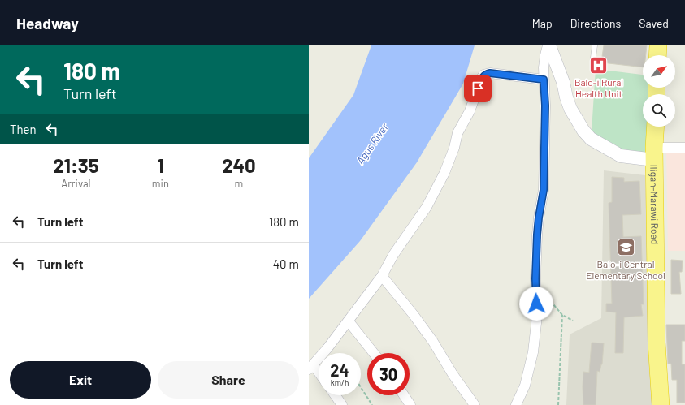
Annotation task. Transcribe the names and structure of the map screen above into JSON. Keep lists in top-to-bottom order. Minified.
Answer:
{"streets":{"highway":["Iligan-Marawi Road"]},"water":["Agus River"],"places":{"hospital":["Balo-i Rural Health Unit"],"school or university":["Balo-i Central Elementary School"]},"north":"top right","page":{"header":"Headway","nav":["Map","Directions","Saved"],"turn":["180 m","Turn left"],"then":"Then","eta":["21:35","Arrival","1","min","240","m"],"list":[{"name":"Turn left","value":"180 m"},{"name":"Turn left","value":"40 m"}],"speed":"24 km/h","limit":"30","buttons":["Exit","Share"]}}
